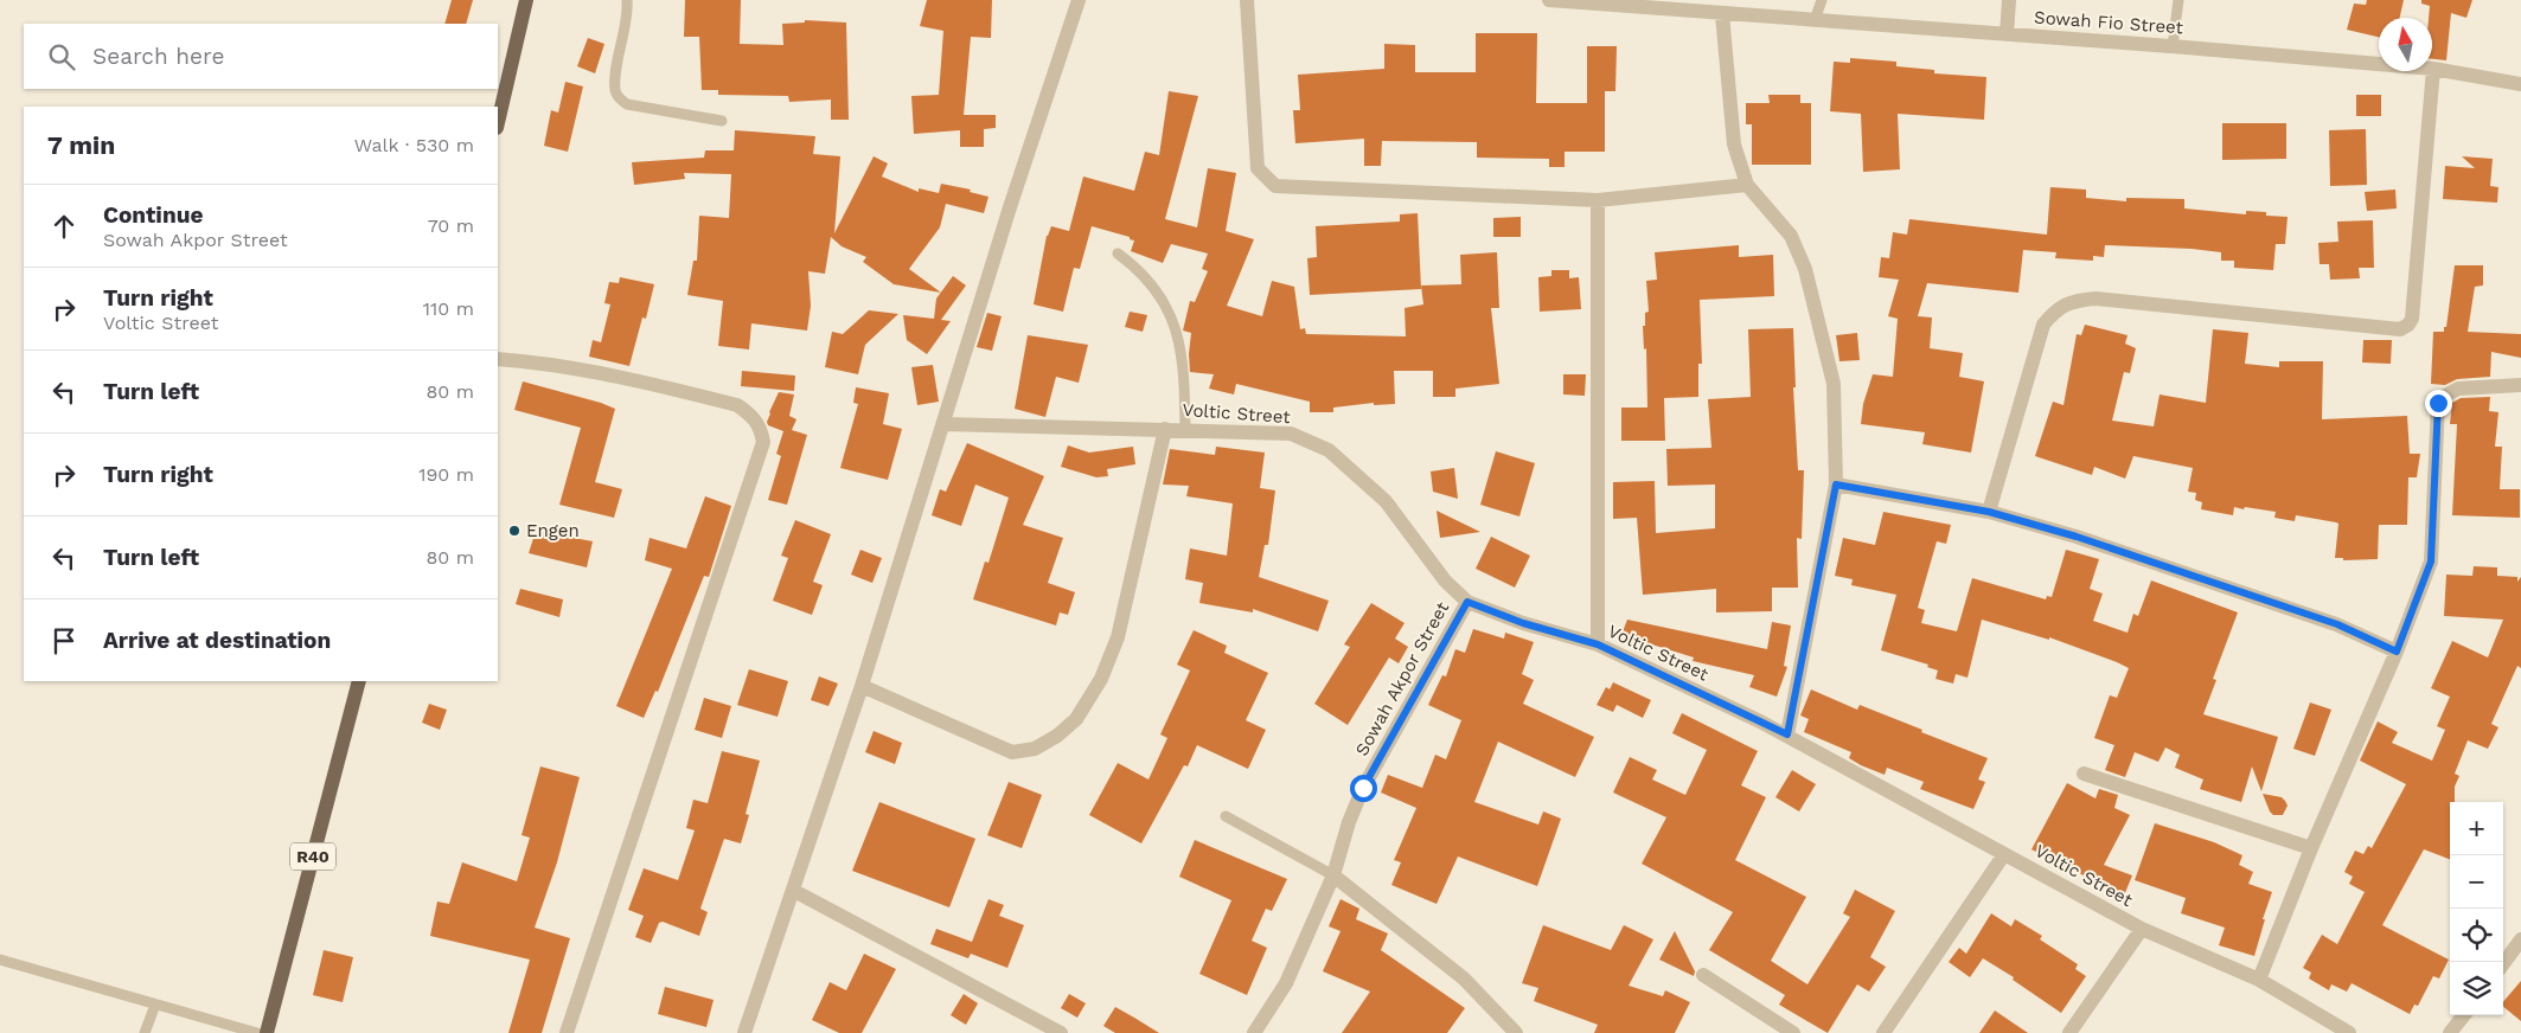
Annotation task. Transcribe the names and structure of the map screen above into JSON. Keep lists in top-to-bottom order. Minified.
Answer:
{"streets":{"main road":["R40"],"street":["Sowah Fio Street","Voltic Street","Sowah Akpor Street"]},"crossings":[["Voltic Street","Sowah Akpor Street"]],"places":["Engen"],"north":"top","page":{"search":"Search here","heading":["7 min","Walk · 530 m"],"list":[["Continue","Sowah Akpor Street","70 m"],["Turn right","Voltic Street","110 m"],["Turn left","80 m"],["Turn right","190 m"],["Turn left","80 m"],"Arrive at destination"],"map_buttons":["+","−"]}}
